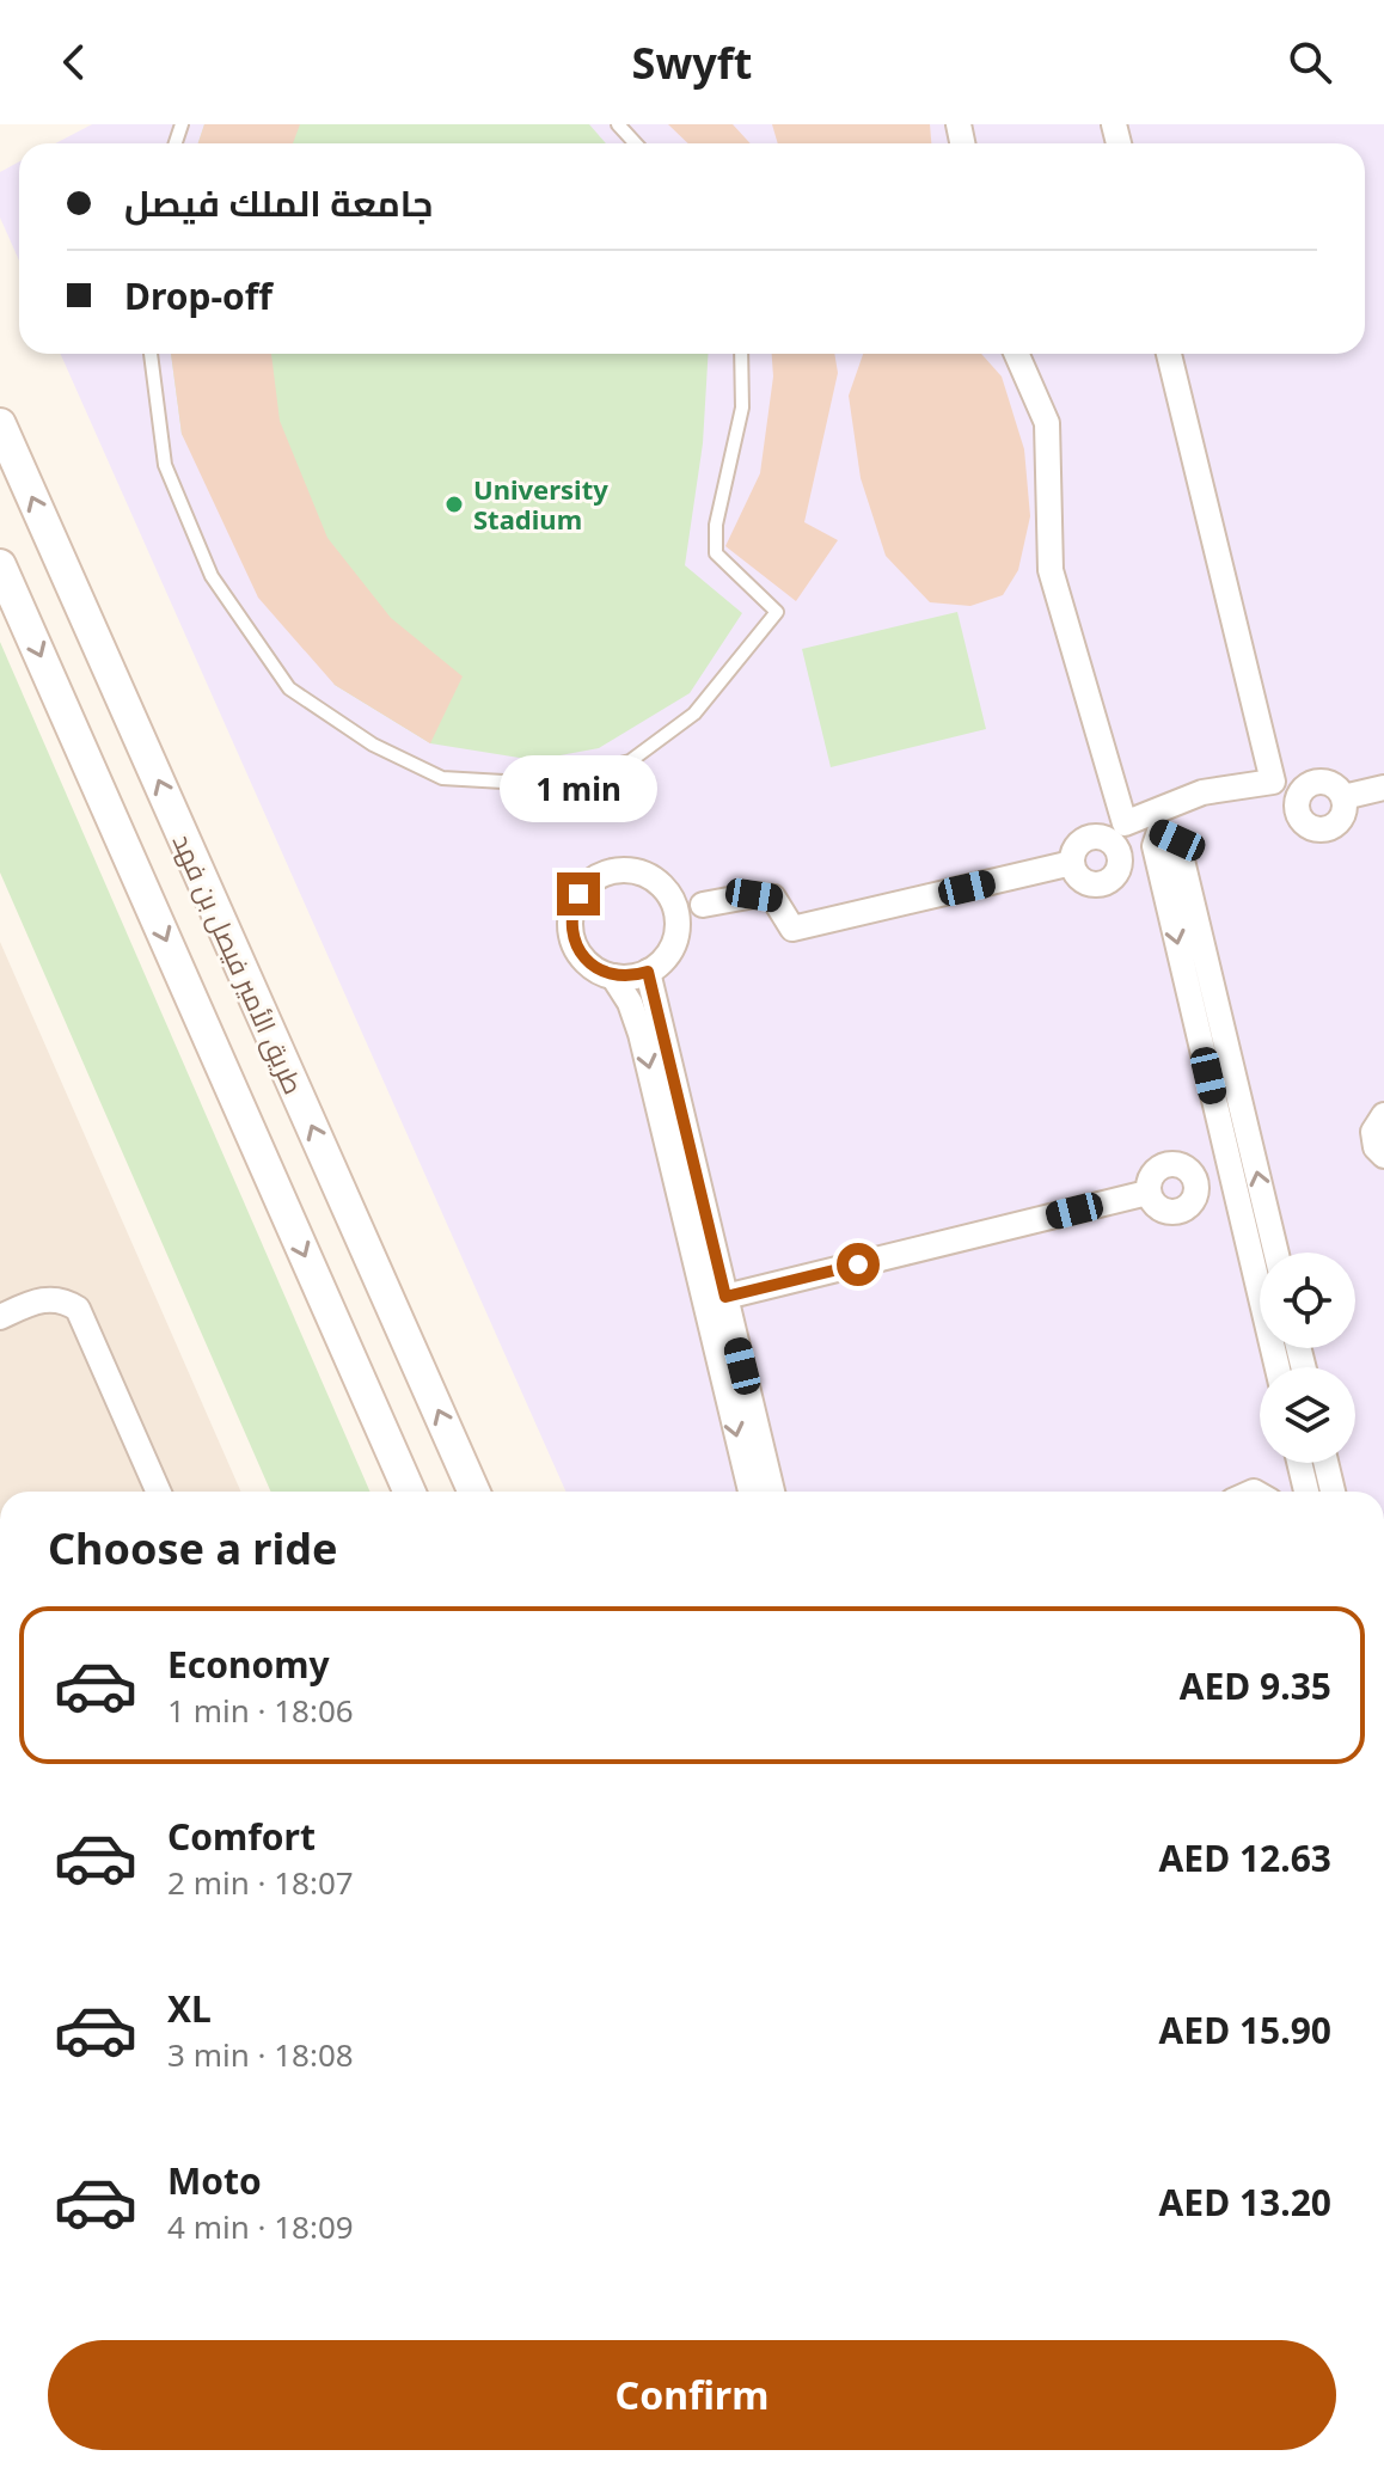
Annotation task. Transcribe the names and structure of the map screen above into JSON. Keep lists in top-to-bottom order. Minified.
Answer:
{"streets":{"main road":["طريق الأمير فيصل بن فهد"]},"places":["University Stadium"],"page":{"header":"Swyft","banner":["جامعة الملك فيصل","Drop-off"],"bubble":"1 min","heading":"Choose a ride","list":[{"name":"Economy","note":"1 min · 18:06","value":"AED 9.35"},{"name":"Comfort","note":"2 min · 18:07","value":"AED 12.63"},{"name":"XL","note":"3 min · 18:08","value":"AED 15.90"},{"name":"Moto","note":"4 min · 18:09","value":"AED 13.20"}],"buttons":"Confirm"}}
